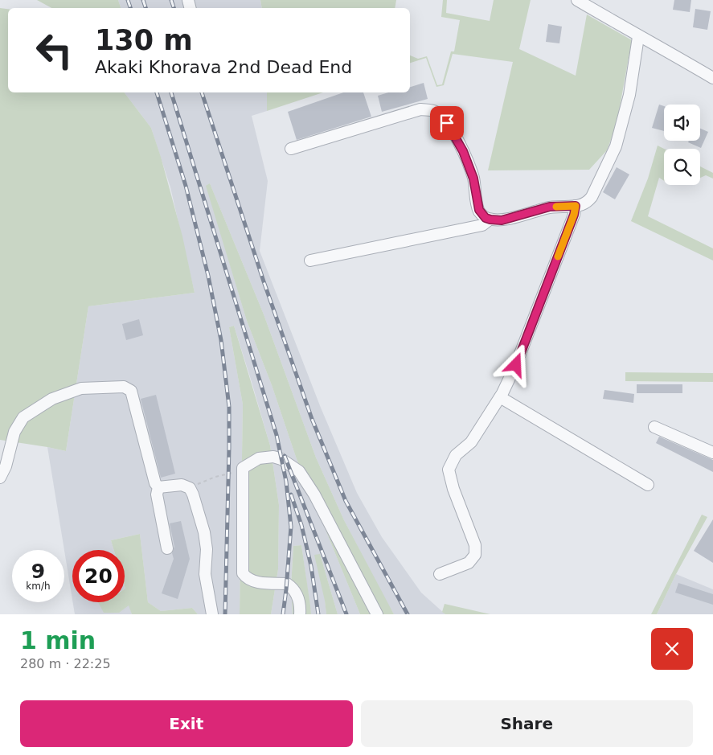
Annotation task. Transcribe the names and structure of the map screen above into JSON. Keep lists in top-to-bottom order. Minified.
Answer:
{"page":{"turn":["130 m","Akaki Khorava 2nd Dead End"],"speed":"9 km/h","limit":"20","heading":["1 min","280 m · 22:25"],"buttons":["Exit","Share"]}}
